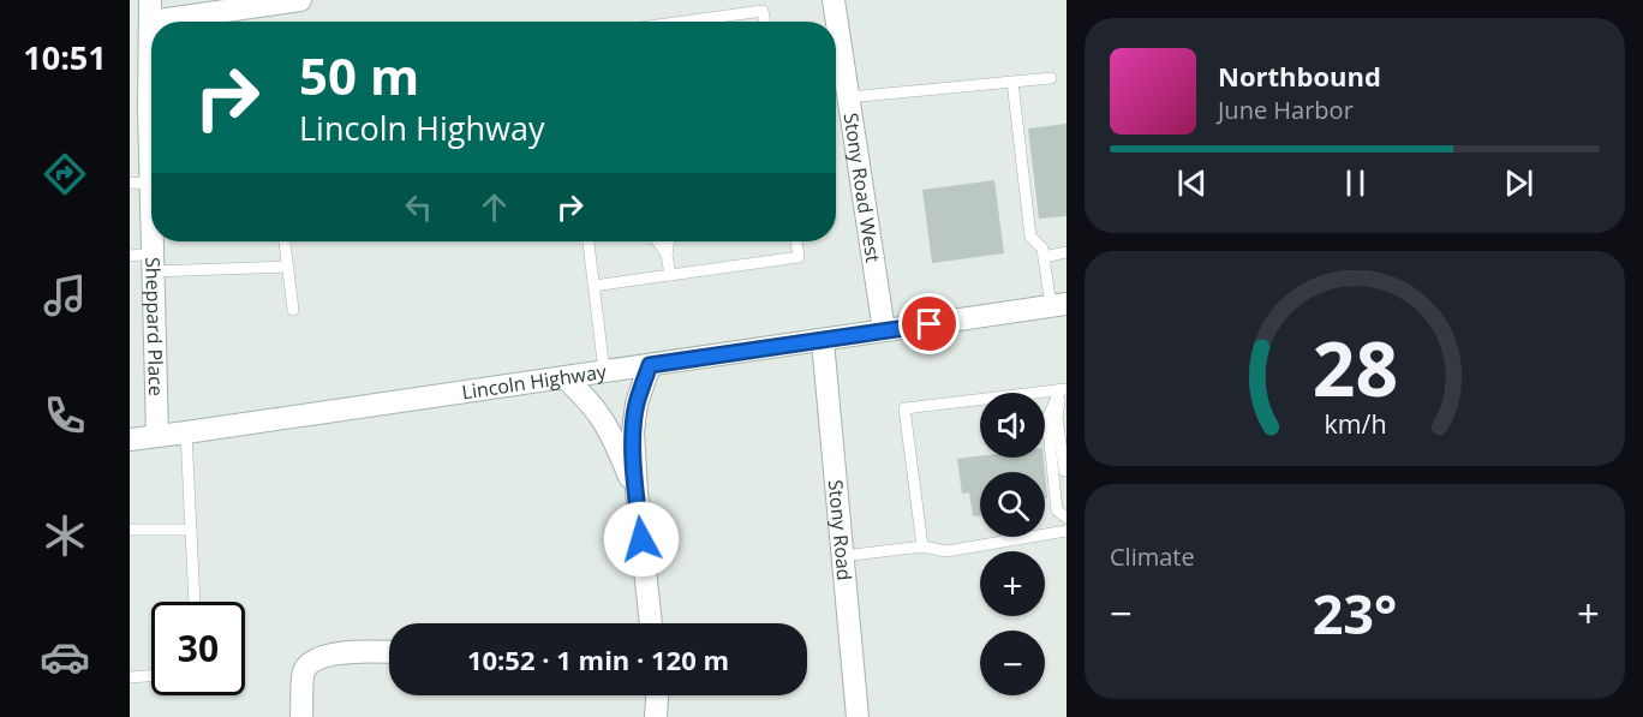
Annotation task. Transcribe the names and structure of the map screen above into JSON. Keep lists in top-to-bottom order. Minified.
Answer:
{"streets":{"street":["Stony Road West","Sheppard Place","Lincoln Highway","Stony Road"]},"crossings":[["Stony Road West","Lincoln Highway"],["Sheppard Place","Lincoln Highway"],["Lincoln Highway","Stony Road"]],"page":{"tabs":"10:51","turn":["50 m","Lincoln Highway"],"song":["Northbound","June Harbor"],"map_buttons":["+","−"],"tile":"Climate","heat":["−","23°","+"],"limit":"30","trip":"10:52 · 1 min · 120 m","gauge":["28","km/h"]}}
